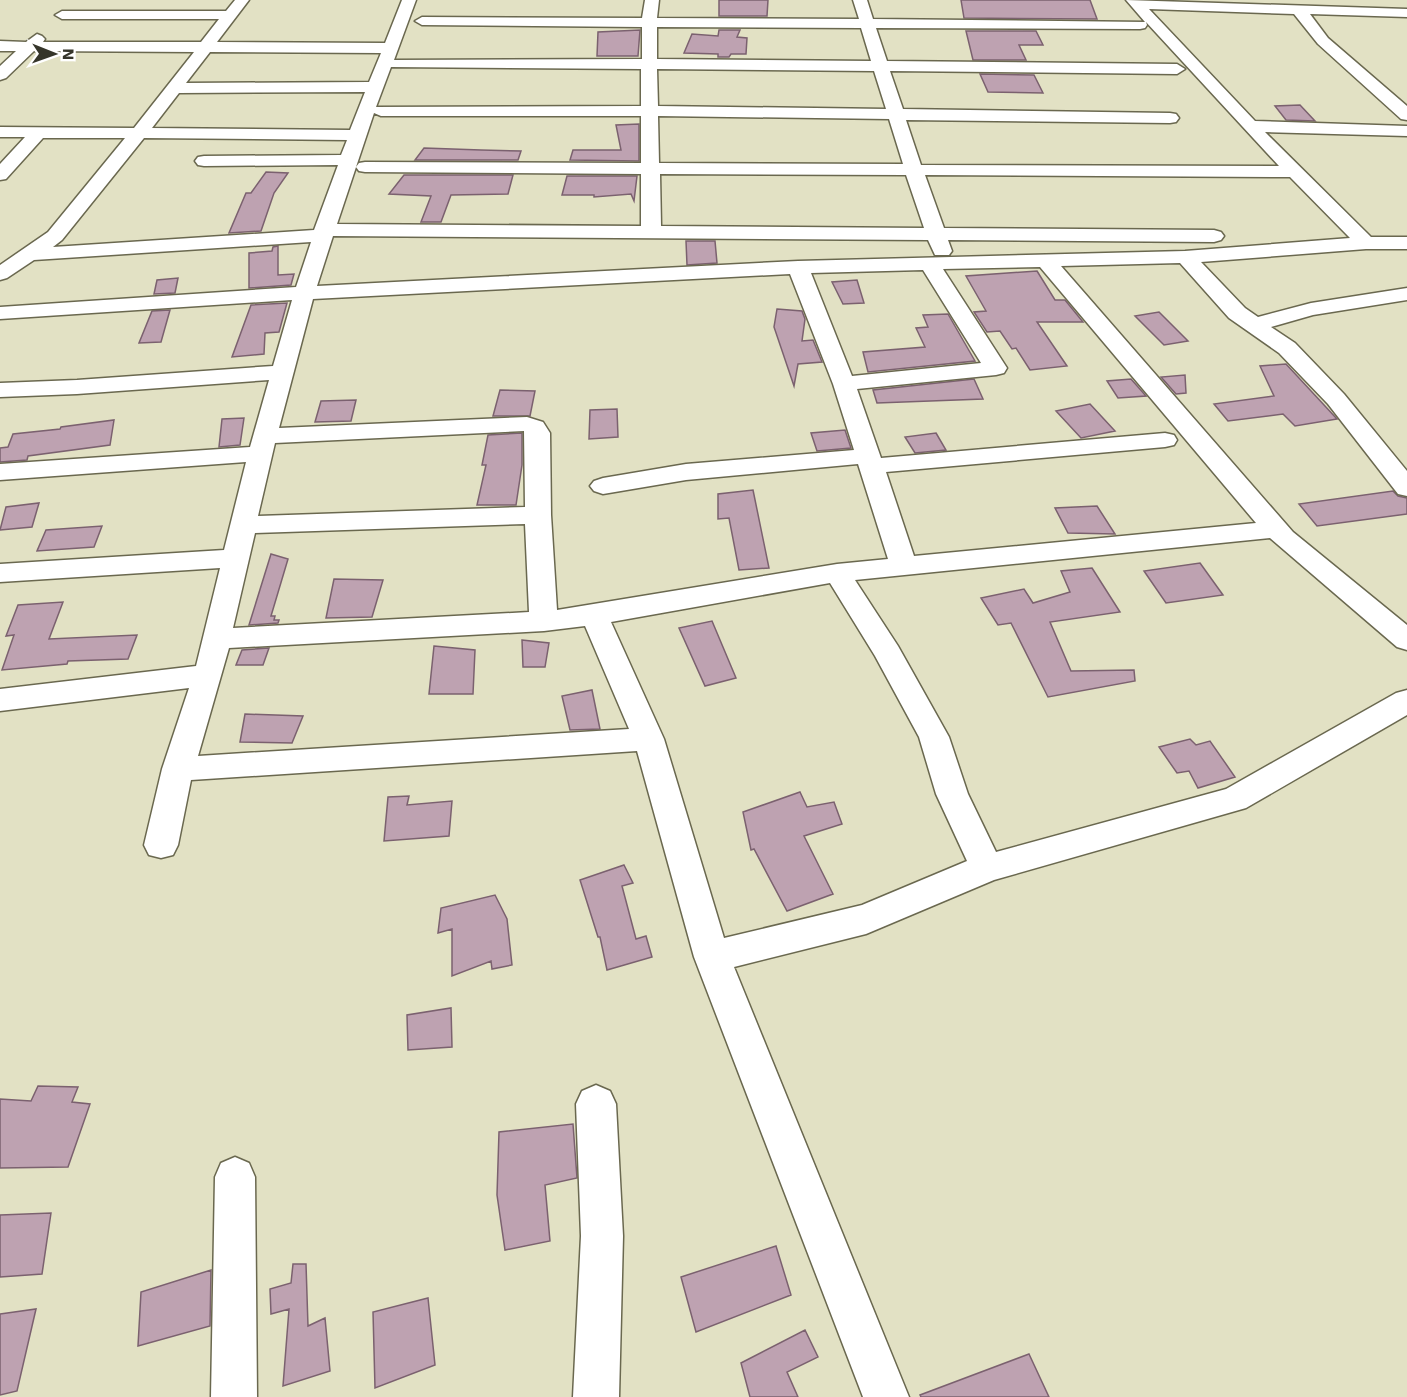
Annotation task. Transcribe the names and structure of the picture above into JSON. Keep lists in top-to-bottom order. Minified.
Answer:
{"north":"right"}
